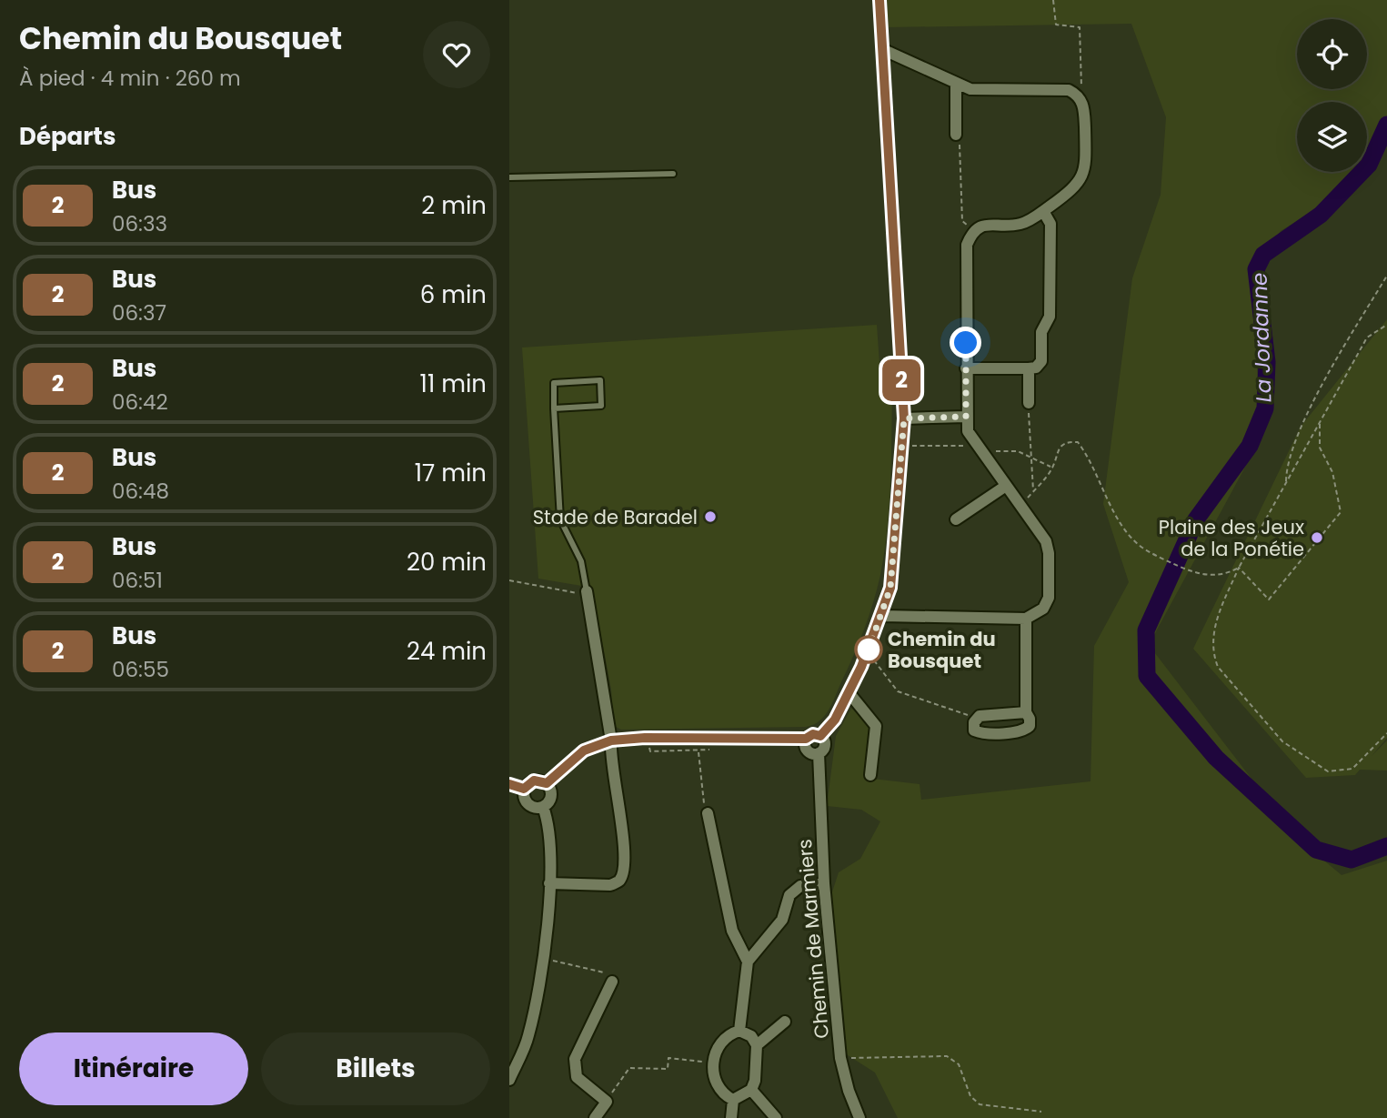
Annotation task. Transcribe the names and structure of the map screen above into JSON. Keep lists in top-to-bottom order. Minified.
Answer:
{"streets":{"street":["Chemin de Marmiers"]},"water":["La Jordanne"],"places":["Stade de Baradel","Plaine des Jeux de la Ponétie","Chemin du Bousquet"],"lines":["bus line 2"],"page":{"heading":[["Chemin du Bousquet","À pied · 4 min · 260 m"],"Départs"],"on_map":"2","list":[{"mark":"2","name":"Bus","note":"06:33","value":"2 min"},{"mark":"2","name":"Bus","note":"06:37","value":"6 min"},{"mark":"2","name":"Bus","note":"06:42","value":"11 min"},{"mark":"2","name":"Bus","note":"06:48","value":"17 min"},{"mark":"2","name":"Bus","note":"06:51","value":"20 min"},{"mark":"2","name":"Bus","note":"06:55","value":"24 min"}],"buttons":["Itinéraire","Billets"]}}
